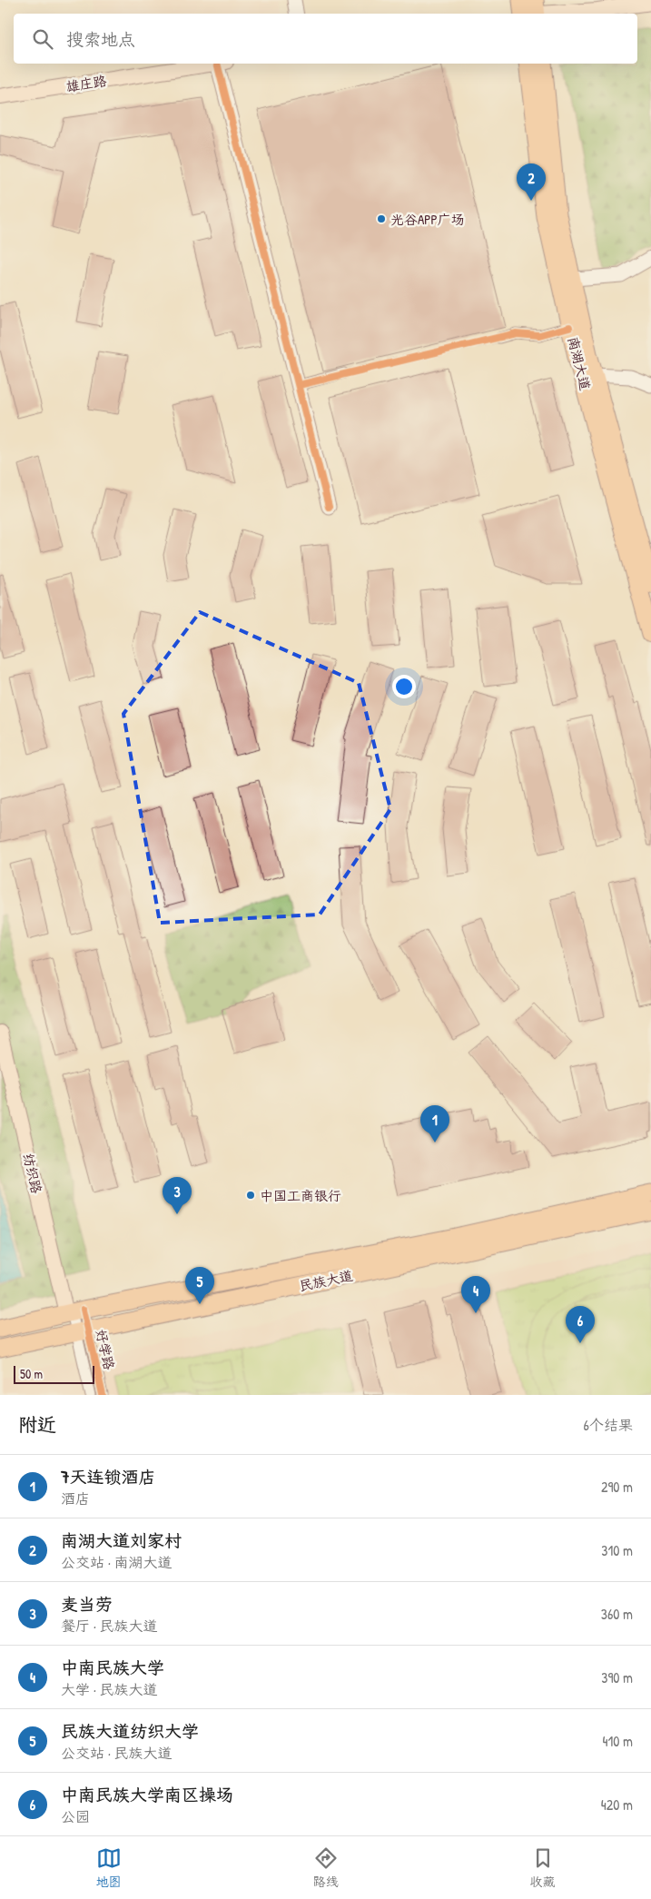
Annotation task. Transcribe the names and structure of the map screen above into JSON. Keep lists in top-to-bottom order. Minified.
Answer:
{"streets":{"main road":["雄庄路","南湖大道","纺织路","民族大道"],"street":["好学路"]},"crossings":[["纺织路","民族大道"],["纺织路","好学路"],["民族大道","好学路"]],"places":["光谷APP广场","中国工商银行"],"scale_bar":"50 m","page":{"search":"搜索地点","pins":["2","1","3","5","4","6"],"scale":"50 m","heading":["附近","6个结果"],"list":[{"mark":"1","name":"7天连锁酒店","note":"酒店","value":"290 m"},{"mark":"2","name":"南湖大道刘家村","note":"公交站 · 南湖大道","value":"310 m"},{"mark":"3","name":"麦当劳","note":"餐厅 · 民族大道","value":"360 m"},{"mark":"4","name":"中南民族大学","note":"大学 · 民族大道","value":"390 m"},{"mark":"5","name":"民族大道纺织大学","note":"公交站 · 民族大道","value":"410 m"},{"mark":"6","name":"中南民族大学南区操场","note":"公园","value":"420 m"}],"nav":["地图","路线","收藏"]}}
